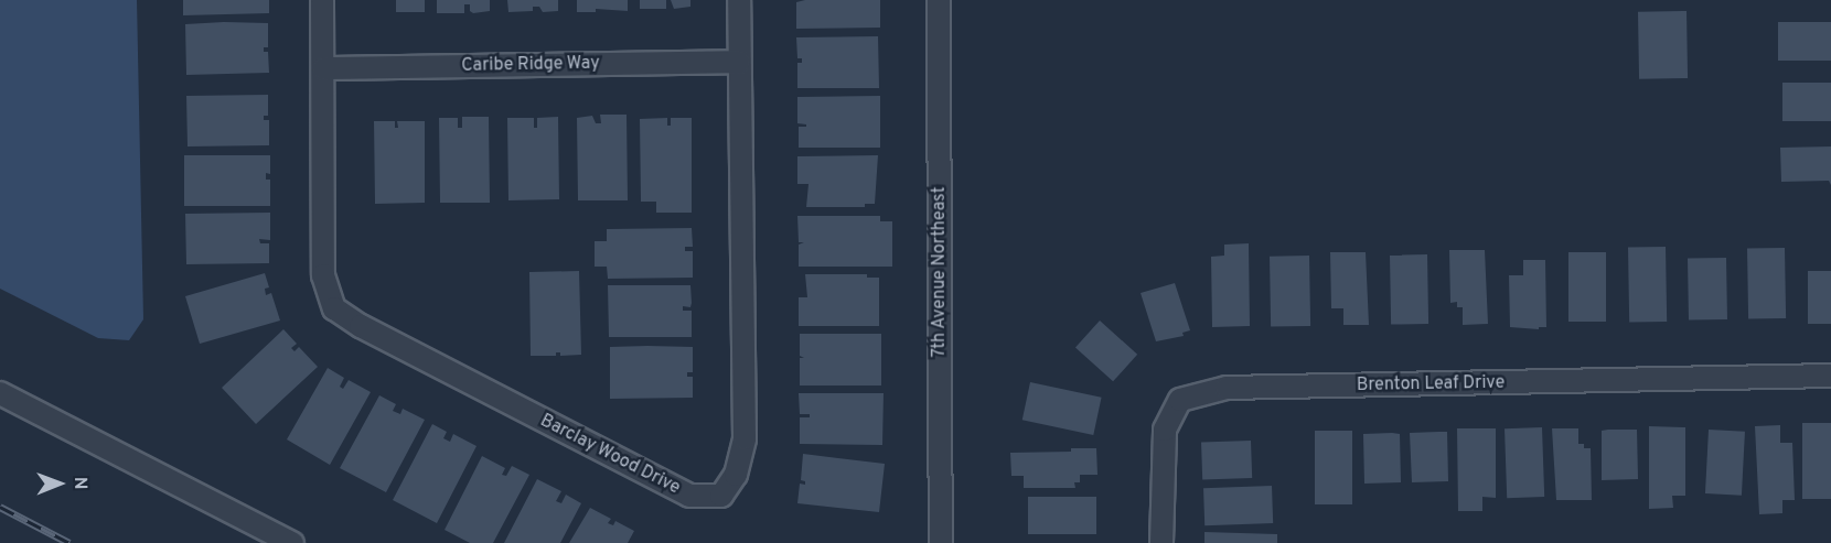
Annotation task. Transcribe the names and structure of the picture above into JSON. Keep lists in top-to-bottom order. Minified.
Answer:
{"streets":{"street":["Caribe Ridge Way","7th Avenue Northeast","Brenton Leaf Drive","Barclay Wood Drive"]},"crossings":[["Caribe Ridge Way","Barclay Wood Drive"]],"north":"right"}
